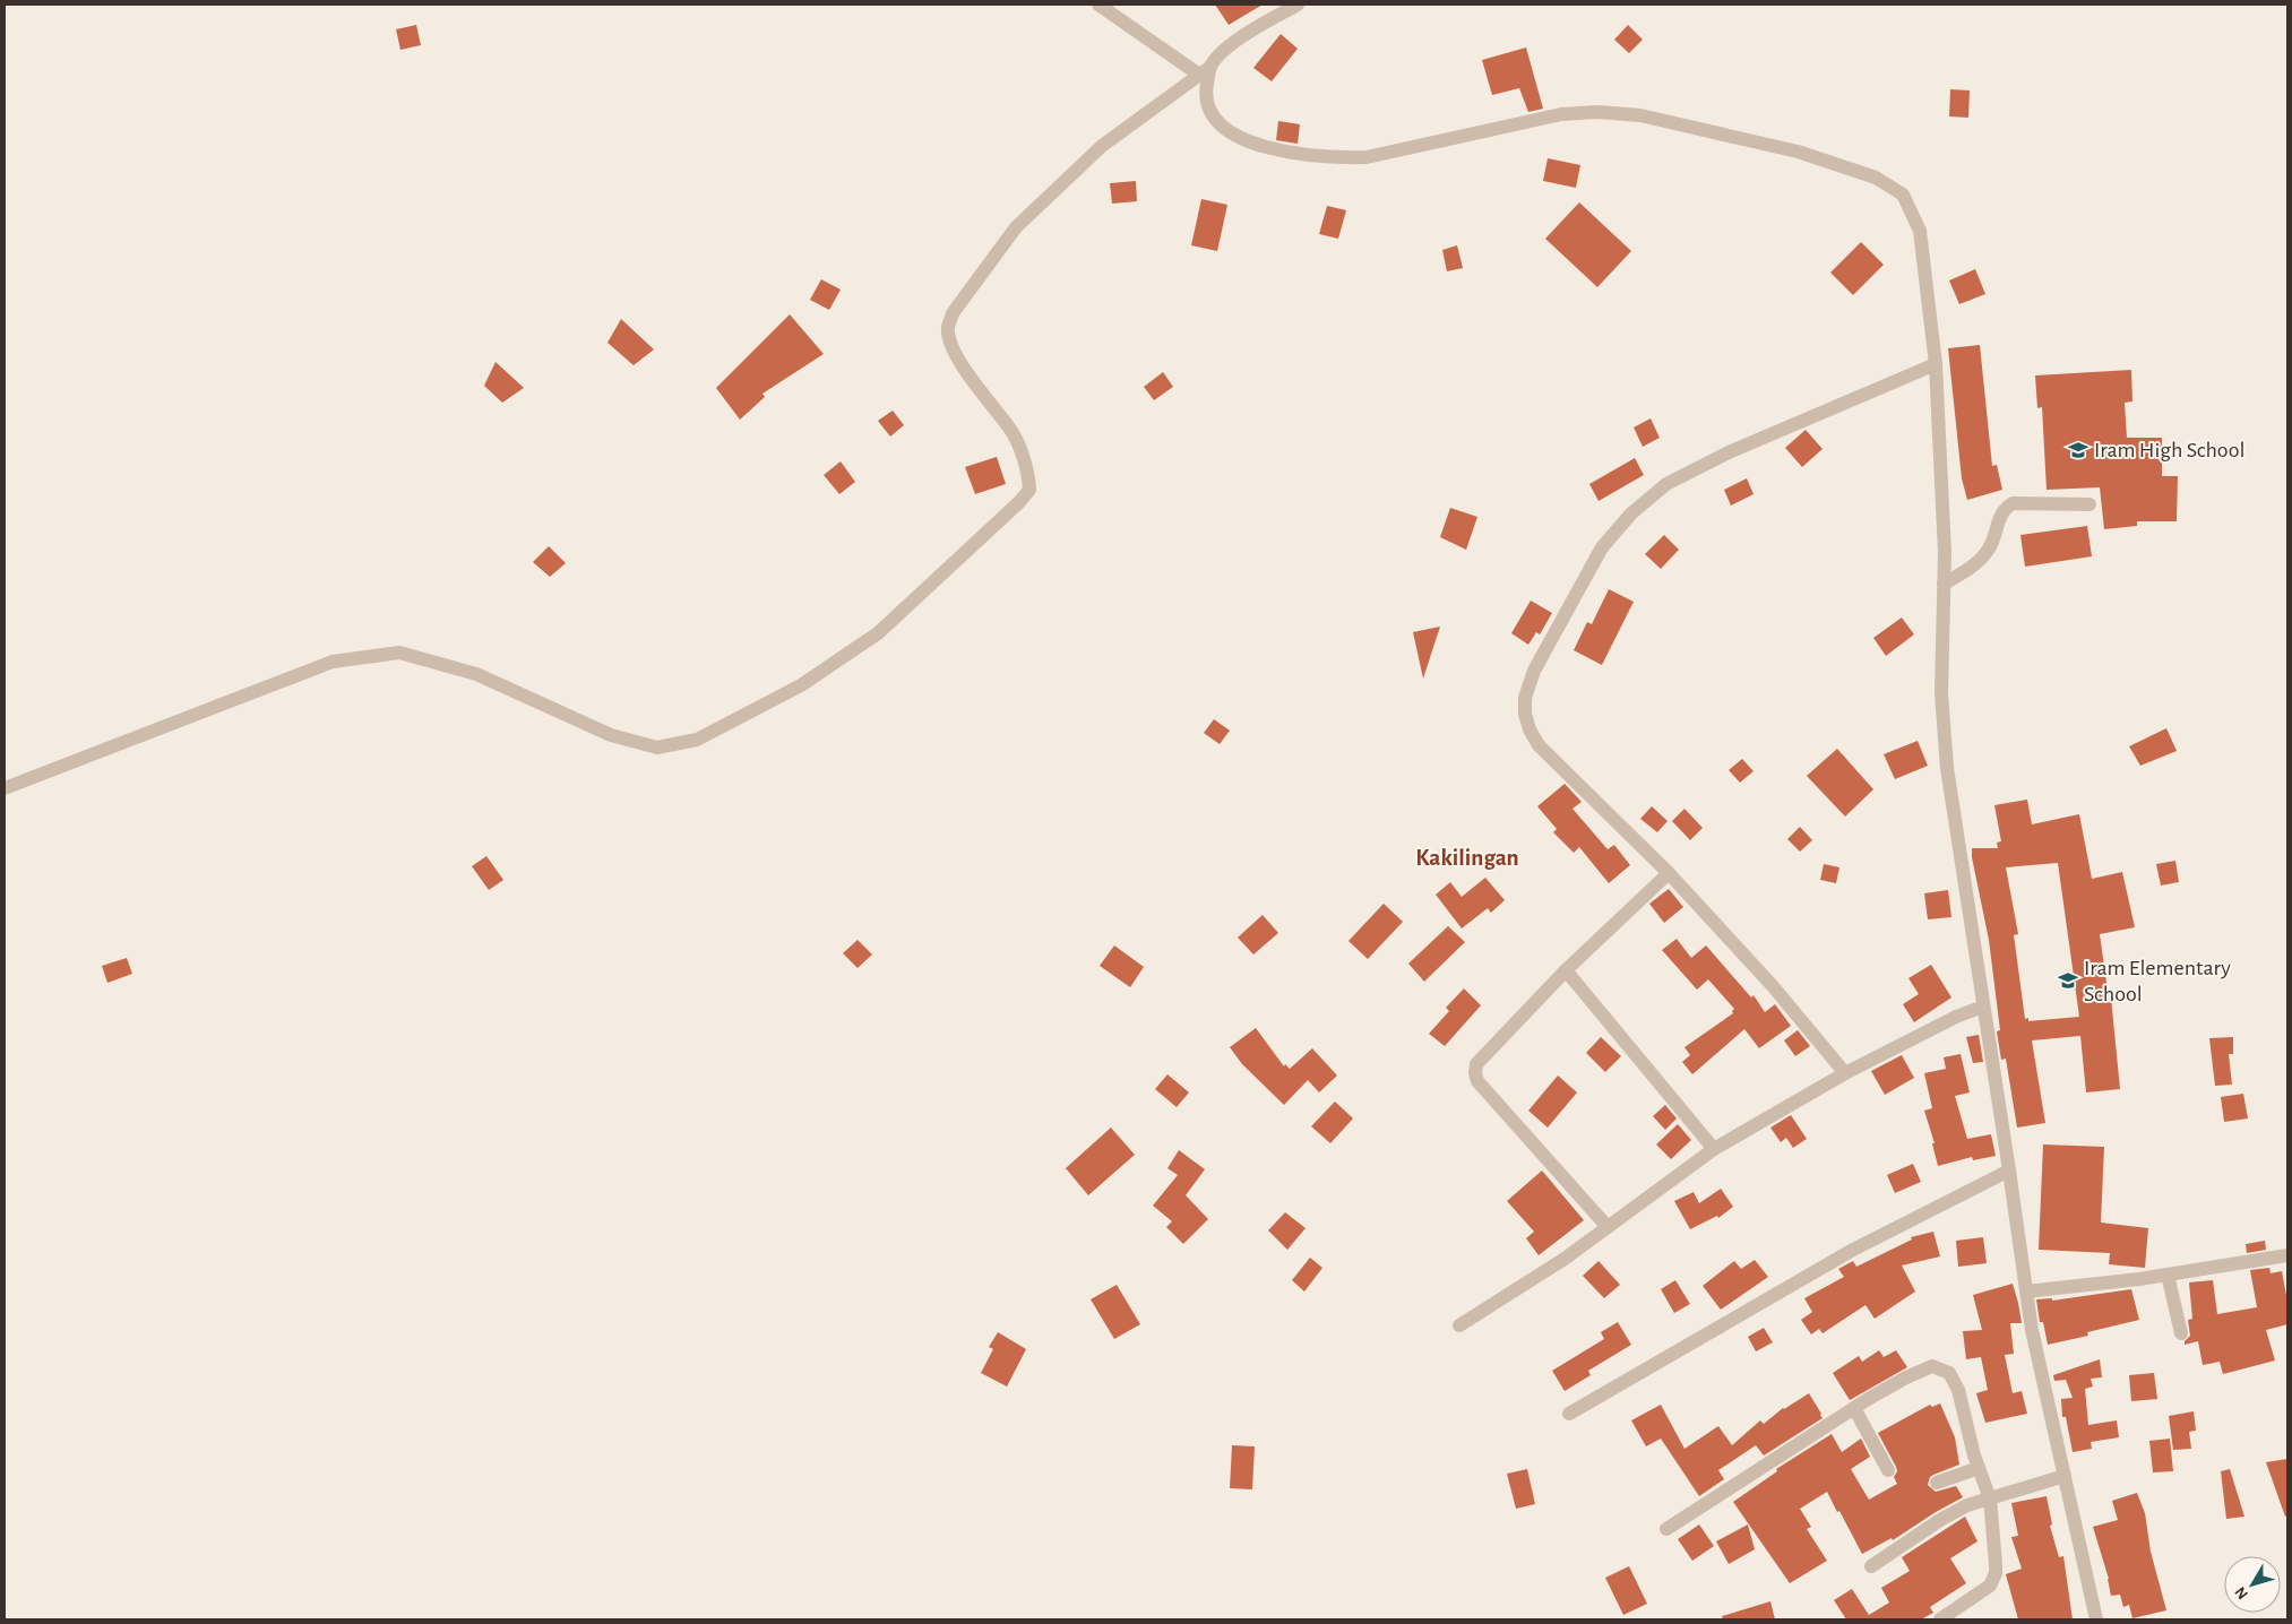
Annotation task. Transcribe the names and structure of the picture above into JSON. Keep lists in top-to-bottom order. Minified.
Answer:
{"districts":["Kakilingan"],"places":{"school or university":["Iram High School","Iram Elementary School"]},"north":"bottom left"}
